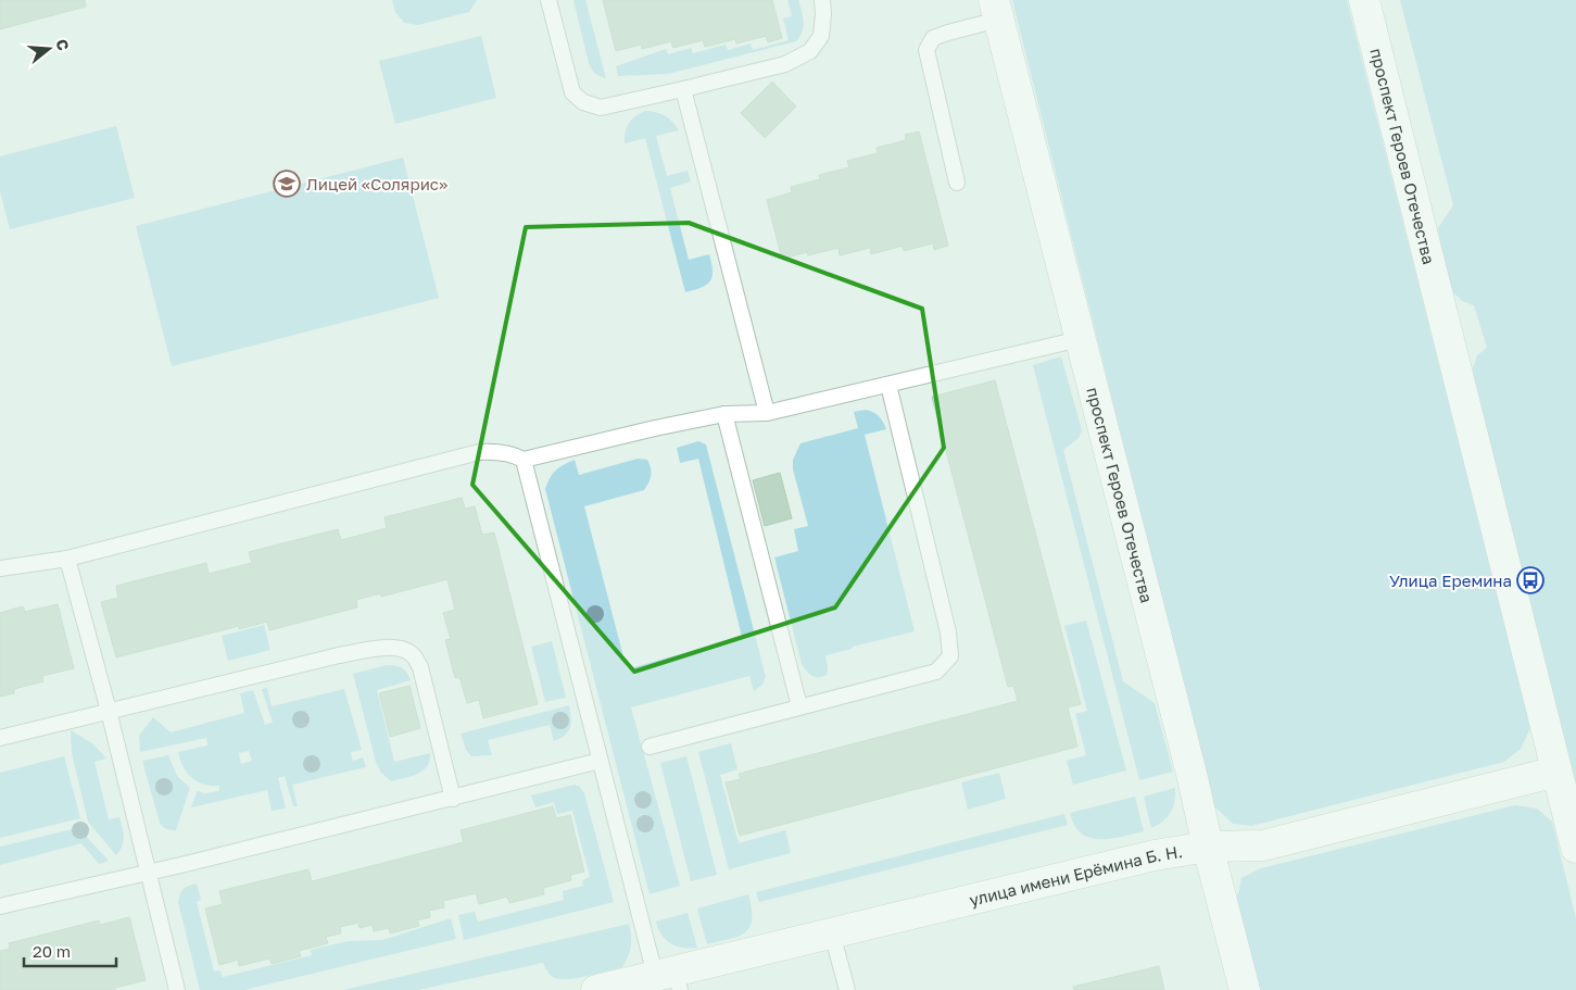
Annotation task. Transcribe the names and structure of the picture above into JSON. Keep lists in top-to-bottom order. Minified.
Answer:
{"streets":{"street":["проспект Героев Отечества","улица имени Ерёмина Б. Н."]},"crossings":[["проспект Героев Отечества","улица имени Ерёмина Б. Н."]],"places":{"school or university":["Лицей «Солярис»"],"bus stop":["Улица Еремина"]},"scale_bar":"20 m","north":"right"}
